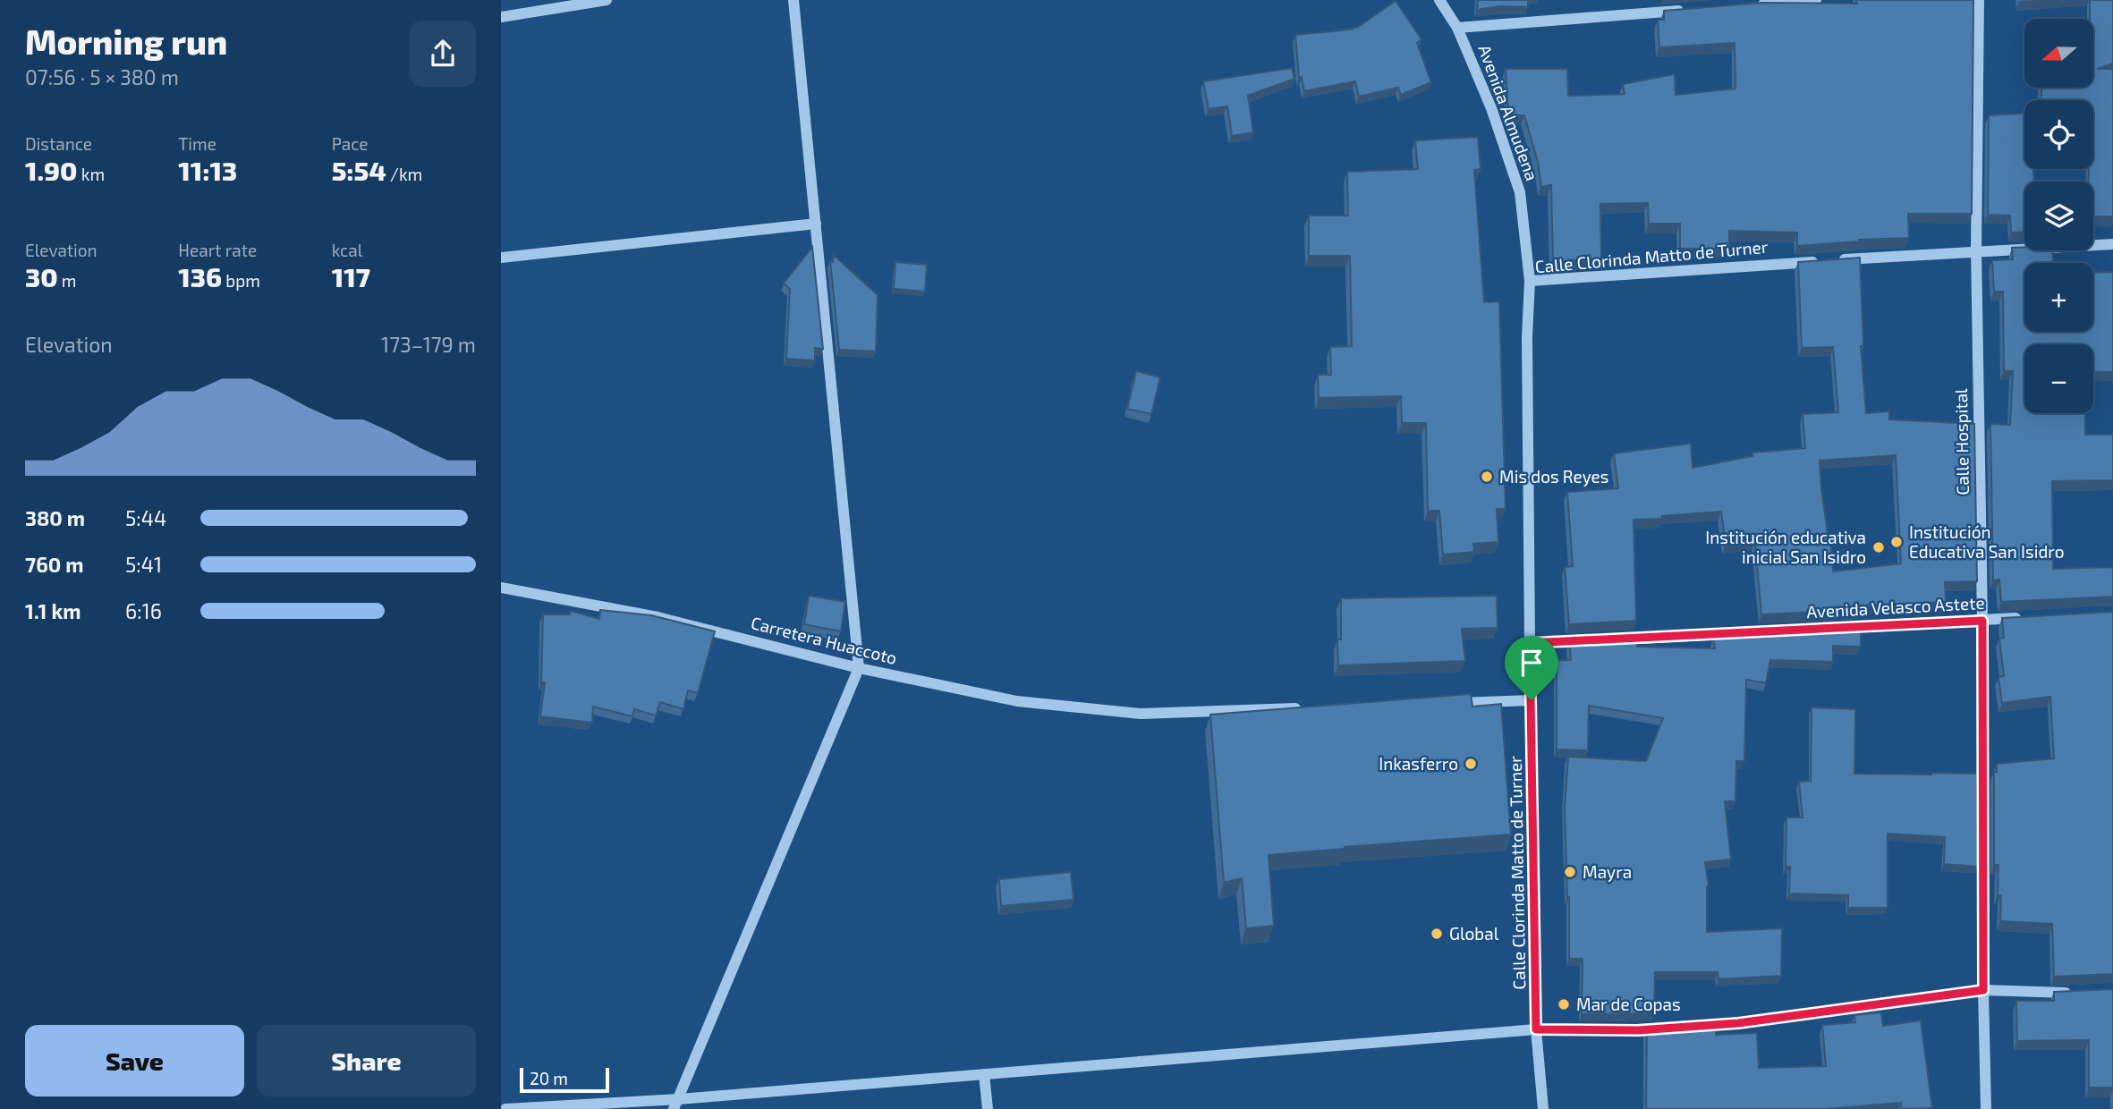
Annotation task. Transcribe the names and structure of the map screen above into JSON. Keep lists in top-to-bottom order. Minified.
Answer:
{"streets":{"street":["Avenida Almudena","Calle Clorinda Matto de Turner","Calle Hospital","Avenida Velasco Astete","Carretera Huaccoto"]},"crossings":[["Avenida Almudena","Calle Clorinda Matto de Turner"],["Calle Clorinda Matto de Turner","Calle Hospital"],["Calle Hospital","Avenida Velasco Astete"]],"places":["Mis dos Reyes","Institución Educativa San Isidro","Institución educativa inicial San Isidro","Inkasferro","Mayra","Global","Mar de Copas"],"scale_bar":"20 m","north":"left","page":{"heading":["Morning run","07:56 · 5 × 380 m"],"map_buttons":["+","−"],"stats":[["Distance","1.90 km"],["Time","11:13"],["Pace","5:54 /km"],["Elevation","30 m"],["Heart rate","136 bpm"],["kcal","117"]],"chart":["Elevation","173–179 m"],"list":[{"name":"380 m","note":"5:44"},{"name":"760 m","note":"5:41"},{"name":"1.1 km","note":"6:16"}],"buttons":["Save","Share"],"scale":"20 m"}}
